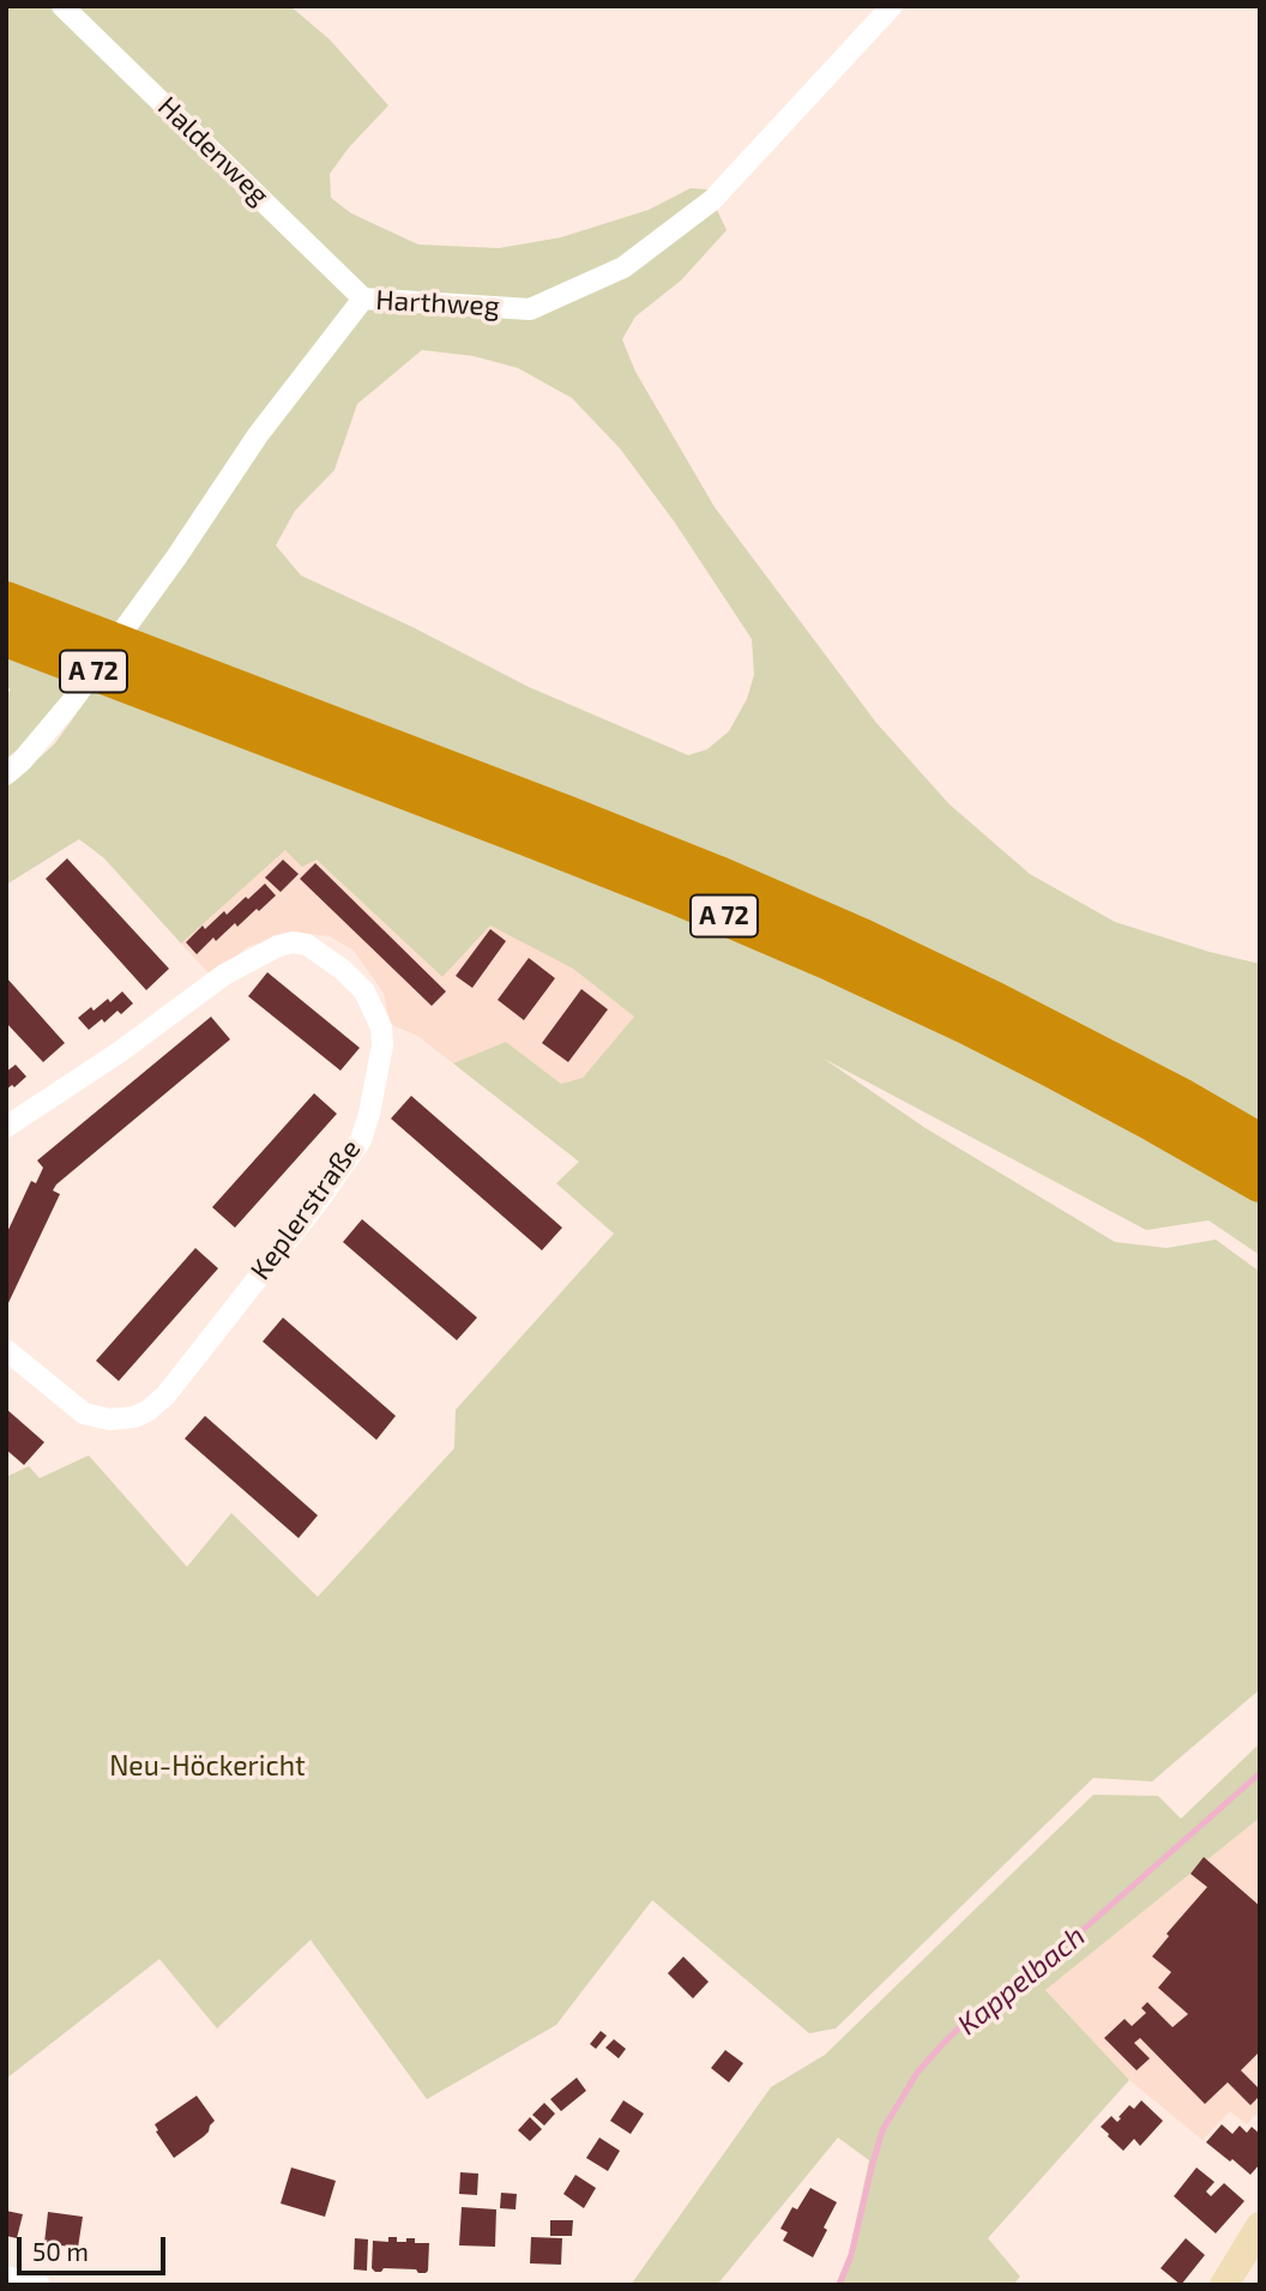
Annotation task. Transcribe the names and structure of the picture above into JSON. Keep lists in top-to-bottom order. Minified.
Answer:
{"streets":{"highway":["A 72"],"street":["Haldenweg","Harthweg","Keplerstraße"]},"crossings":[["Haldenweg","Harthweg"]],"water":["Kappelbach"],"parks":["Neu-Höckericht"],"scale_bar":"50 m"}
